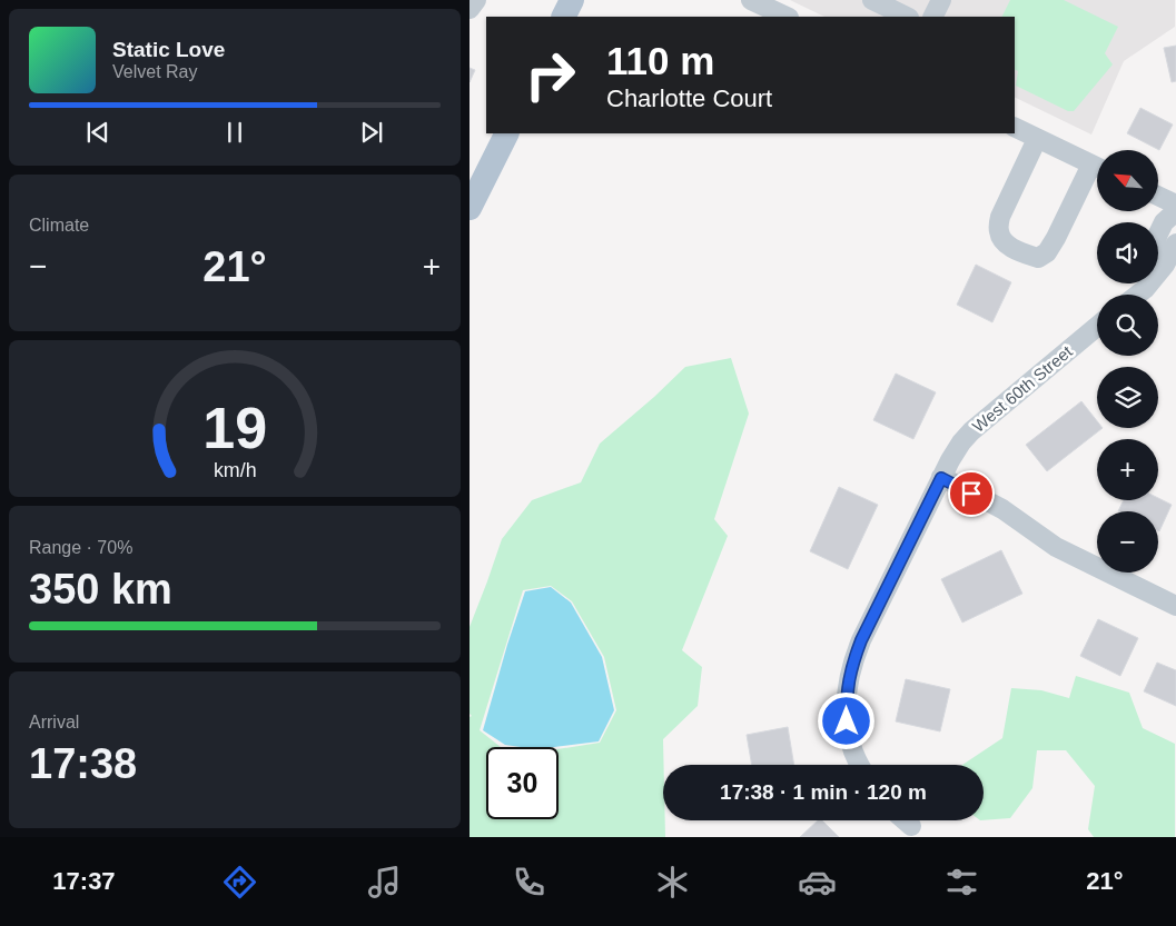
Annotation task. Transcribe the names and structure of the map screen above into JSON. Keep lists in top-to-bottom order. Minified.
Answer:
{"streets":{"street":["West 60th Street"]},"north":"top left","page":{"turn":["110 m","Charlotte Court"],"song":["Static Love","Velvet Ray"],"map_buttons":["+","−"],"tile":["Climate",["Range · 70%","350 km"],["Arrival","17:38"]],"heat":["−","21°","+"],"limit":"30","trip":"17:38 · 1 min · 120 m","tabs":["17:37","21°"],"gauge":["19","km/h"]}}
